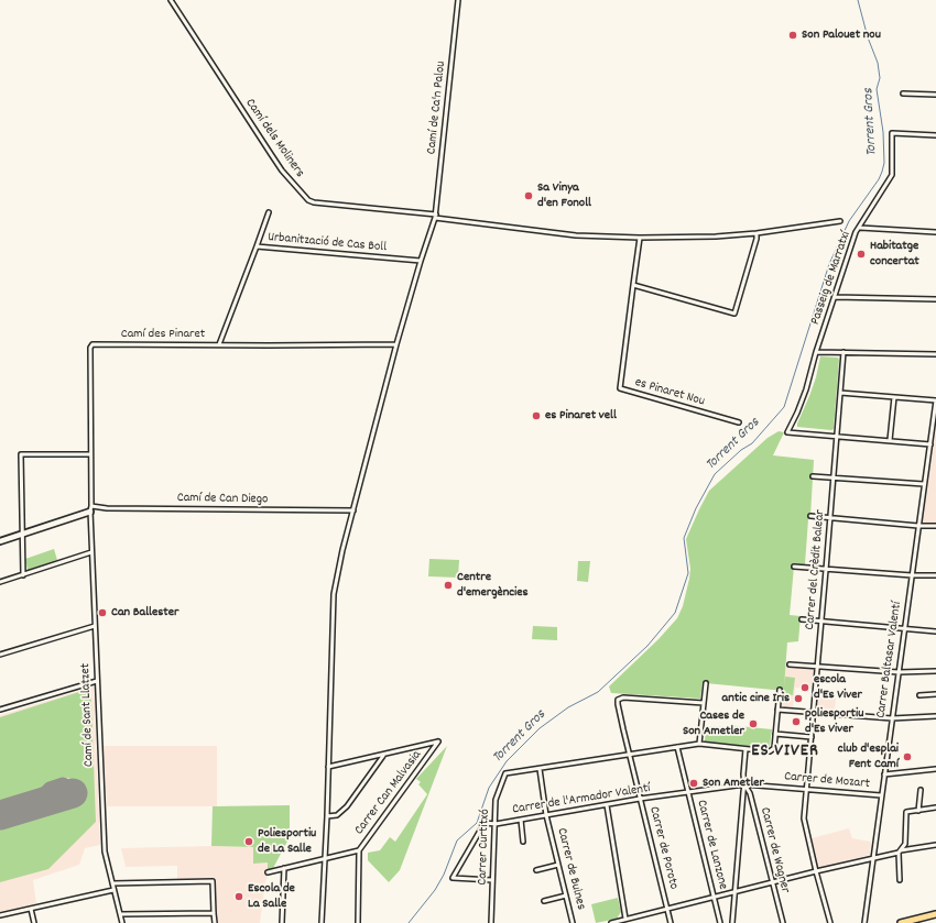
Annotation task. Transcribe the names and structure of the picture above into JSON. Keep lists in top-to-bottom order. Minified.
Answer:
{"streets":{"street":["Camí de Ca'n Palou","Camí dels Moliners","Urbanització de Cas Boll","Passeig de Marratxí","Camí des Pinaret","es Pinaret Nou","Camí de Can Diego","Carrer del Crèdit Balear","Carrer Baltasar Valentí","Camí de Sant Llatzet","Carrer de Mozart","Carrer Can Malvasia","Carrer de l'Armador Valentí","Carrer de Lanzone","Carrer Curtitxó","Carrer de Poroto","Carrer de Wagner","Carrer de Bulnes"]},"crossings":[["Camí de Ca'n Palou","Camí dels Moliners"],["Camí de Ca'n Palou","Urbanització de Cas Boll"],["Camí de Ca'n Palou","Camí des Pinaret"],["Camí de Ca'n Palou","Camí de Can Diego"],["Camí de Ca'n Palou","Carrer Can Malvasia"],["Urbanització de Cas Boll","Camí des Pinaret"],["Passeig de Marratxí","Carrer del Crèdit Balear"],["Camí des Pinaret","Camí de Can Diego"],["Camí des Pinaret","Camí de Sant Llatzet"],["Camí de Can Diego","Camí de Sant Llatzet"],["Carrer del Crèdit Balear","Carrer de Mozart"],["Carrer Baltasar Valentí","Carrer de Mozart"],["Carrer de Mozart","Carrer de l'Armador Valentí"],["Carrer de Mozart","Carrer de Wagner"],["Carrer de l'Armador Valentí","Carrer de Lanzone"],["Carrer de l'Armador Valentí","Carrer Curtitxó"],["Carrer de l'Armador Valentí","Carrer de Poroto"],["Carrer de l'Armador Valentí","Carrer de Wagner"],["Carrer de l'Armador Valentí","Carrer de Bulnes"],["Carrer Curtitxó","Carrer de Bulnes"]],"districts":["ES VIVER"],"water":["Torrent Gros"],"places":["Son Palouet nou","Sa Vinya d'en Fonoll","Habitatge concertat","es Pinaret vell","Centre d'emergències","Can Ballester","escola d'Es Viver","antic cine Iris","poliesportiu d'Es Viver","Cases de Son Ametler","club d'esplai Fent Camí","Son Ametler","Poliesportiu de La Salle","Escola de La Salle"]}
